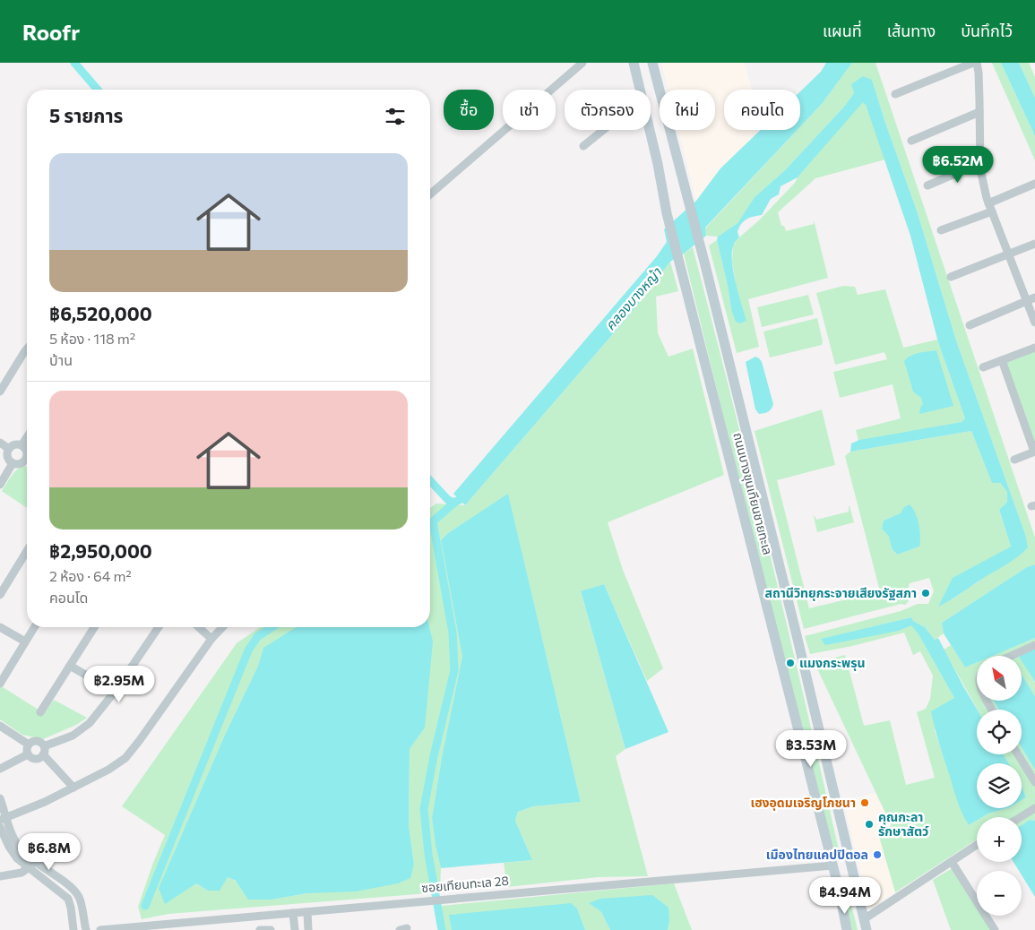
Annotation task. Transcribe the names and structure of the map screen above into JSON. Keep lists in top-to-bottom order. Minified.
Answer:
{"streets":{"main road":["ถนนบางขุนเทียนชายทะเล"],"street":["ซอยเทียนทะเล 28"]},"crossings":[["ถนนบางขุนเทียนชายทะเล","ซอยเทียนทะเล 28"]],"water":["คลองบางหญ้า"],"places":["สถานีวิทยุกระจายเสียงรัฐสภา","แมงกระพรุน","เฮงอุดมเจริญโภชนา","คุณกะลา รักษาสัตว์","เมืองไทยแคปปิตอล"],"north":"top left","page":{"header":"Roofr","nav":["แผนที่","เส้นทาง","บันทึกไว้"],"chip":["ซื้อ","เช่า","ตัวกรอง","ใหม่","คอนโด"],"heading":"5 รายการ","list":[{"name":"฿6,520,000","note":"5 ห้อง · 118 m² · บ้าน"},{"name":"฿2,950,000","note":"2 ห้อง · 64 m² · คอนโด"}],"price":["฿6.52M","฿2.95M","฿3.53M","฿6.8M","฿4.94M"],"map_buttons":["+","−"]}}
